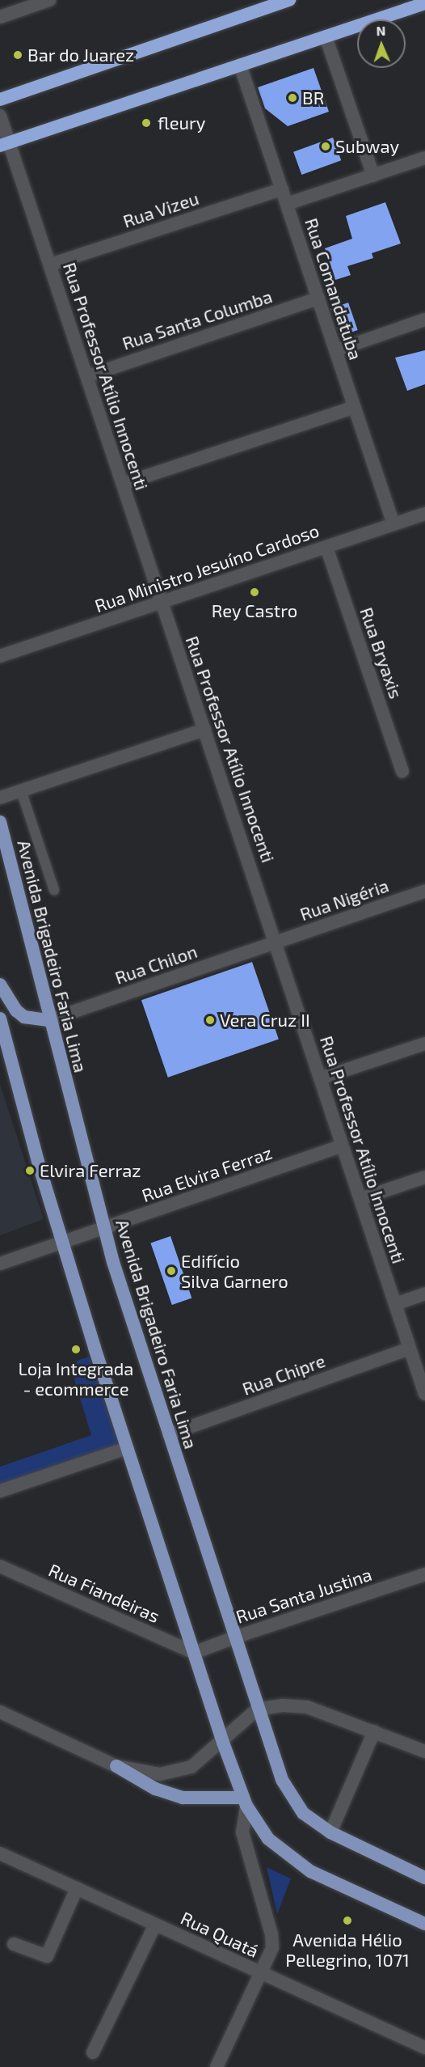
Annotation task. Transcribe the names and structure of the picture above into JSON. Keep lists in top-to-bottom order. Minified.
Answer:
{"streets":{"main road":["Avenida Brigadeiro Faria Lima"],"street":["Rua Vizeu","Rua Comandatuba","Rua Santa Columba","Rua Professor Atílio Innocenti","Rua Ministro Jesuíno Cardoso","Rua Bryaxis","Rua Nigéria","Rua Chilon","Rua Elvira Ferraz","Rua Chipre","Rua Fiandeiras","Rua Santa Justina","Rua Quatá"]},"crossings":[["Rua Vizeu","Rua Comandatuba"],["Rua Vizeu","Rua Professor Atílio Innocenti"],["Rua Comandatuba","Rua Santa Columba"],["Rua Comandatuba","Rua Ministro Jesuíno Cardoso"],["Rua Santa Columba","Rua Professor Atílio Innocenti"],["Rua Professor Atílio Innocenti","Rua Ministro Jesuíno Cardoso"],["Rua Professor Atílio Innocenti","Rua Nigéria"],["Rua Professor Atílio Innocenti","Rua Chilon"],["Rua Professor Atílio Innocenti","Rua Elvira Ferraz"],["Rua Professor Atílio Innocenti","Rua Chipre"],["Rua Ministro Jesuíno Cardoso","Rua Bryaxis"],["Rua Nigéria","Rua Chilon"],["Avenida Brigadeiro Faria Lima","Rua Chilon"],["Avenida Brigadeiro Faria Lima","Rua Elvira Ferraz"],["Avenida Brigadeiro Faria Lima","Rua Chipre"],["Avenida Brigadeiro Faria Lima","Rua Santa Justina"],["Rua Fiandeiras","Rua Santa Justina"]],"places":["Bar do Juarez","BR","fleury","Subway","Rey Castro","Vera Cruz II","Elvira Ferraz","Edifício Silva Garnero","Loja Integrada - ecommerce","Avenida Hélio Pellegrino, 1071"],"north":"top"}
